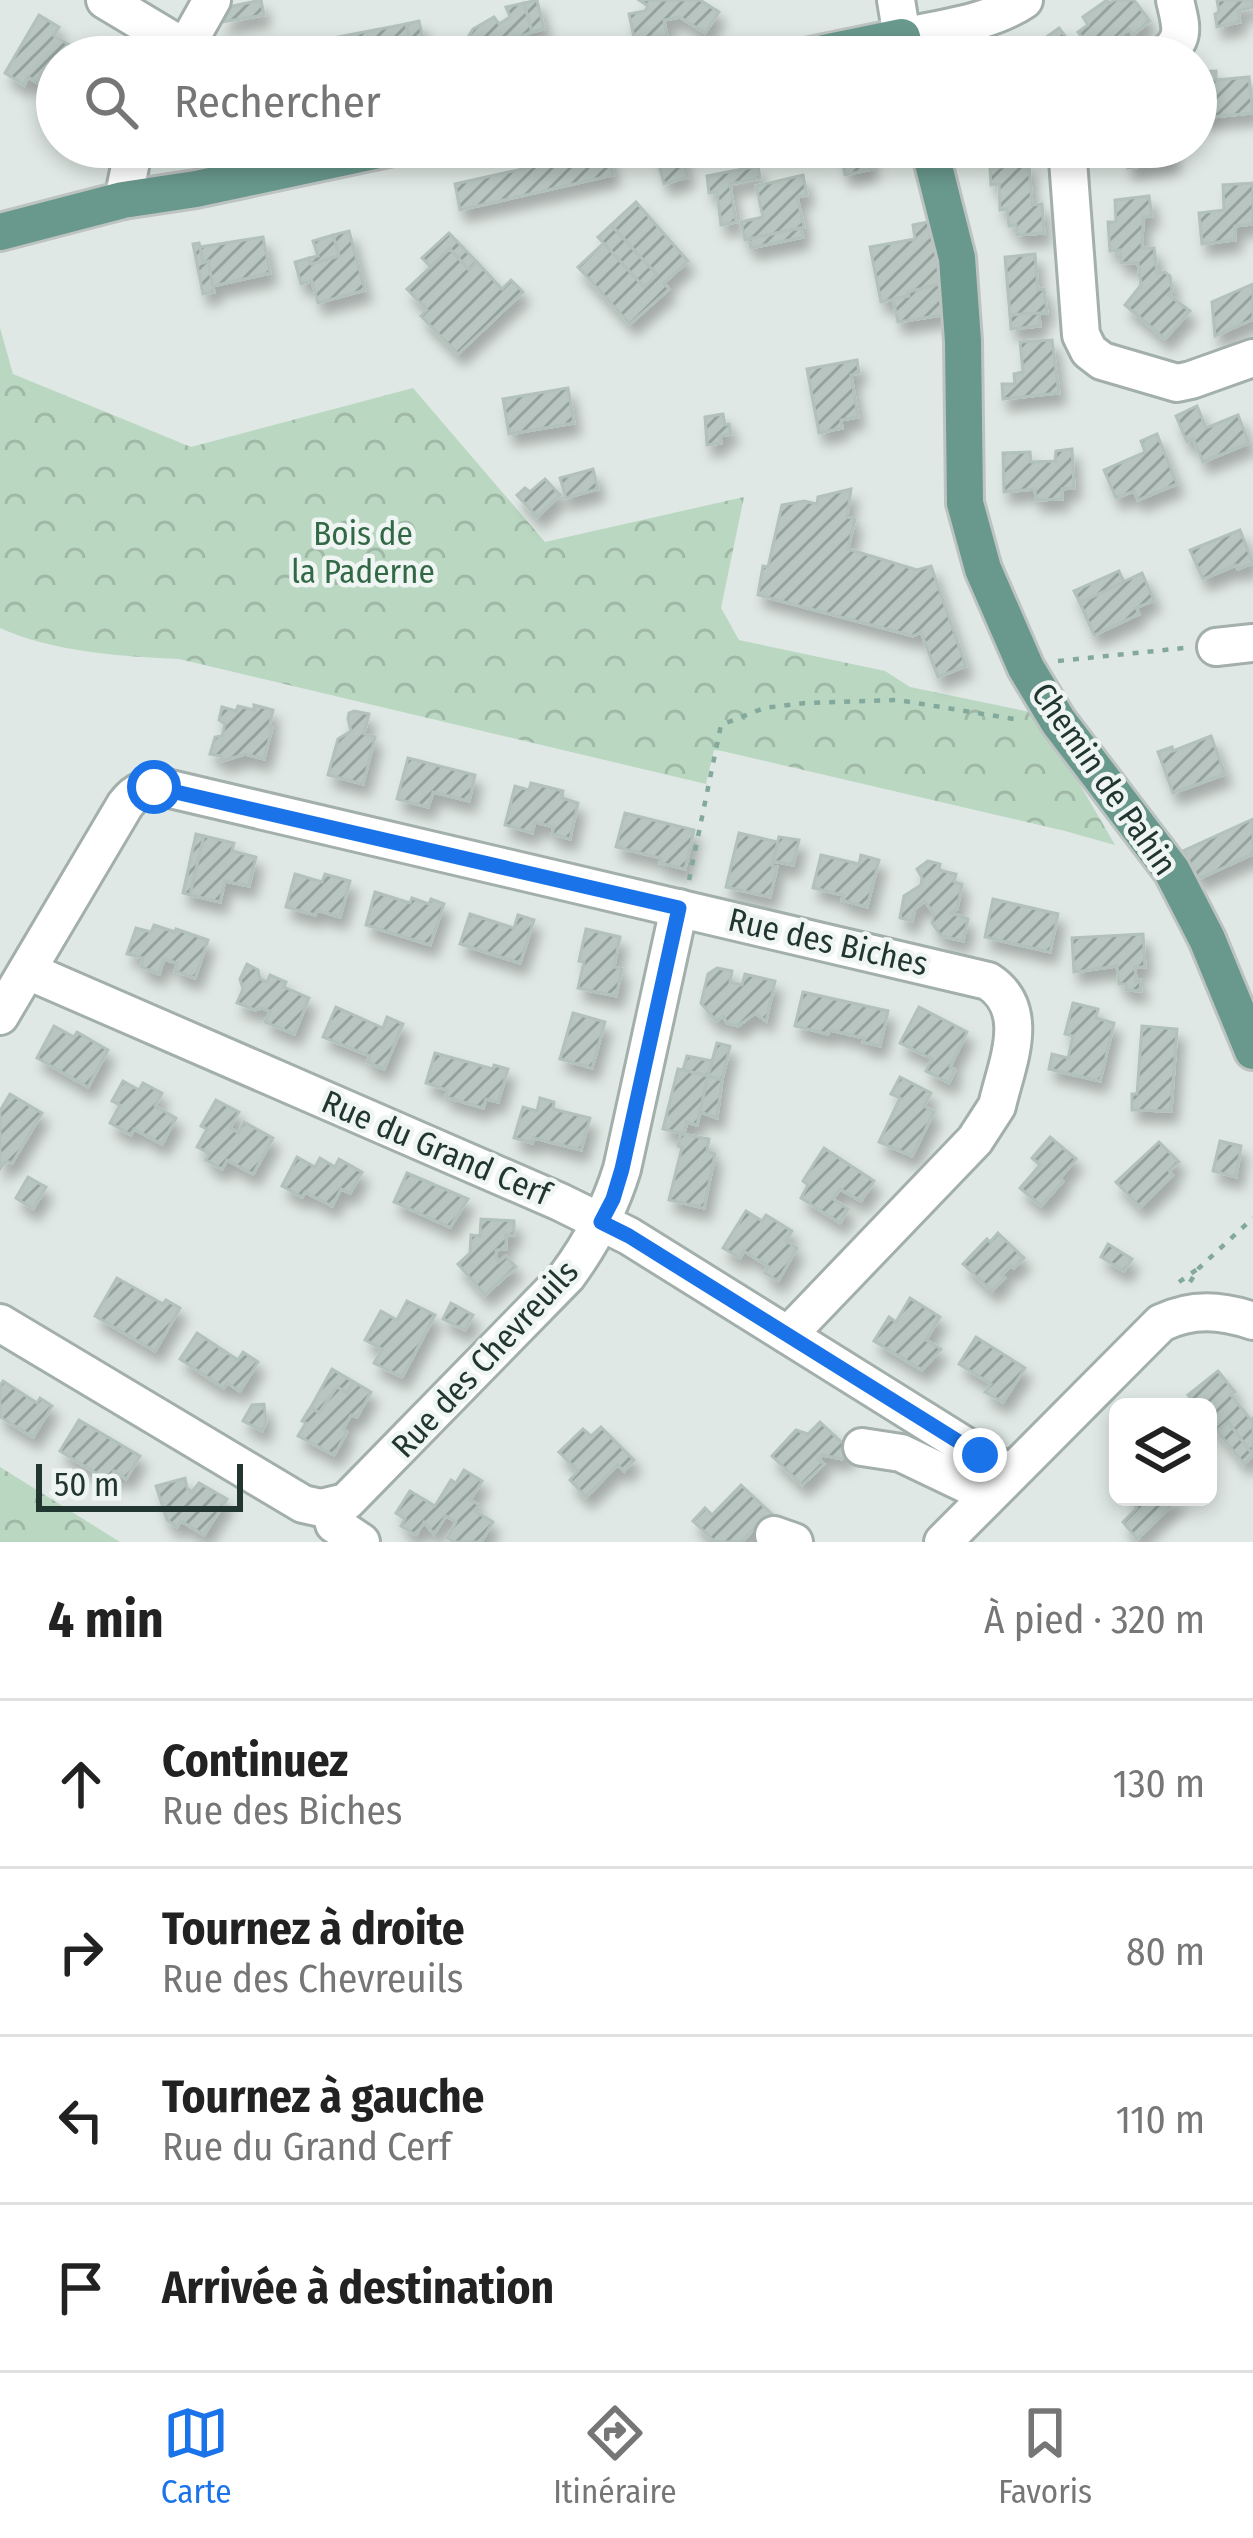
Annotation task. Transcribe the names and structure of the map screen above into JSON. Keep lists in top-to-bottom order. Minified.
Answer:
{"streets":{"main road":["Chemin de Pahin"],"street":["Rue des Biches","Rue du Grand Cerf","Rue des Chevreuils"]},"crossings":[["Rue des Biches","Rue du Grand Cerf"],["Rue des Biches","Rue des Chevreuils"],["Rue du Grand Cerf","Rue des Chevreuils"]],"parks":["Bois de la Paderne"],"scale_bar":"50 m","page":{"search":"Rechercher","scale":"50 m","heading":["4 min","À pied · 320 m"],"list":[["Continuez","Rue des Biches","130 m"],["Tournez à droite","Rue des Chevreuils","80 m"],["Tournez à gauche","Rue du Grand Cerf","110 m"],"Arrivée à destination"],"nav":["Carte","Itinéraire","Favoris"]}}
